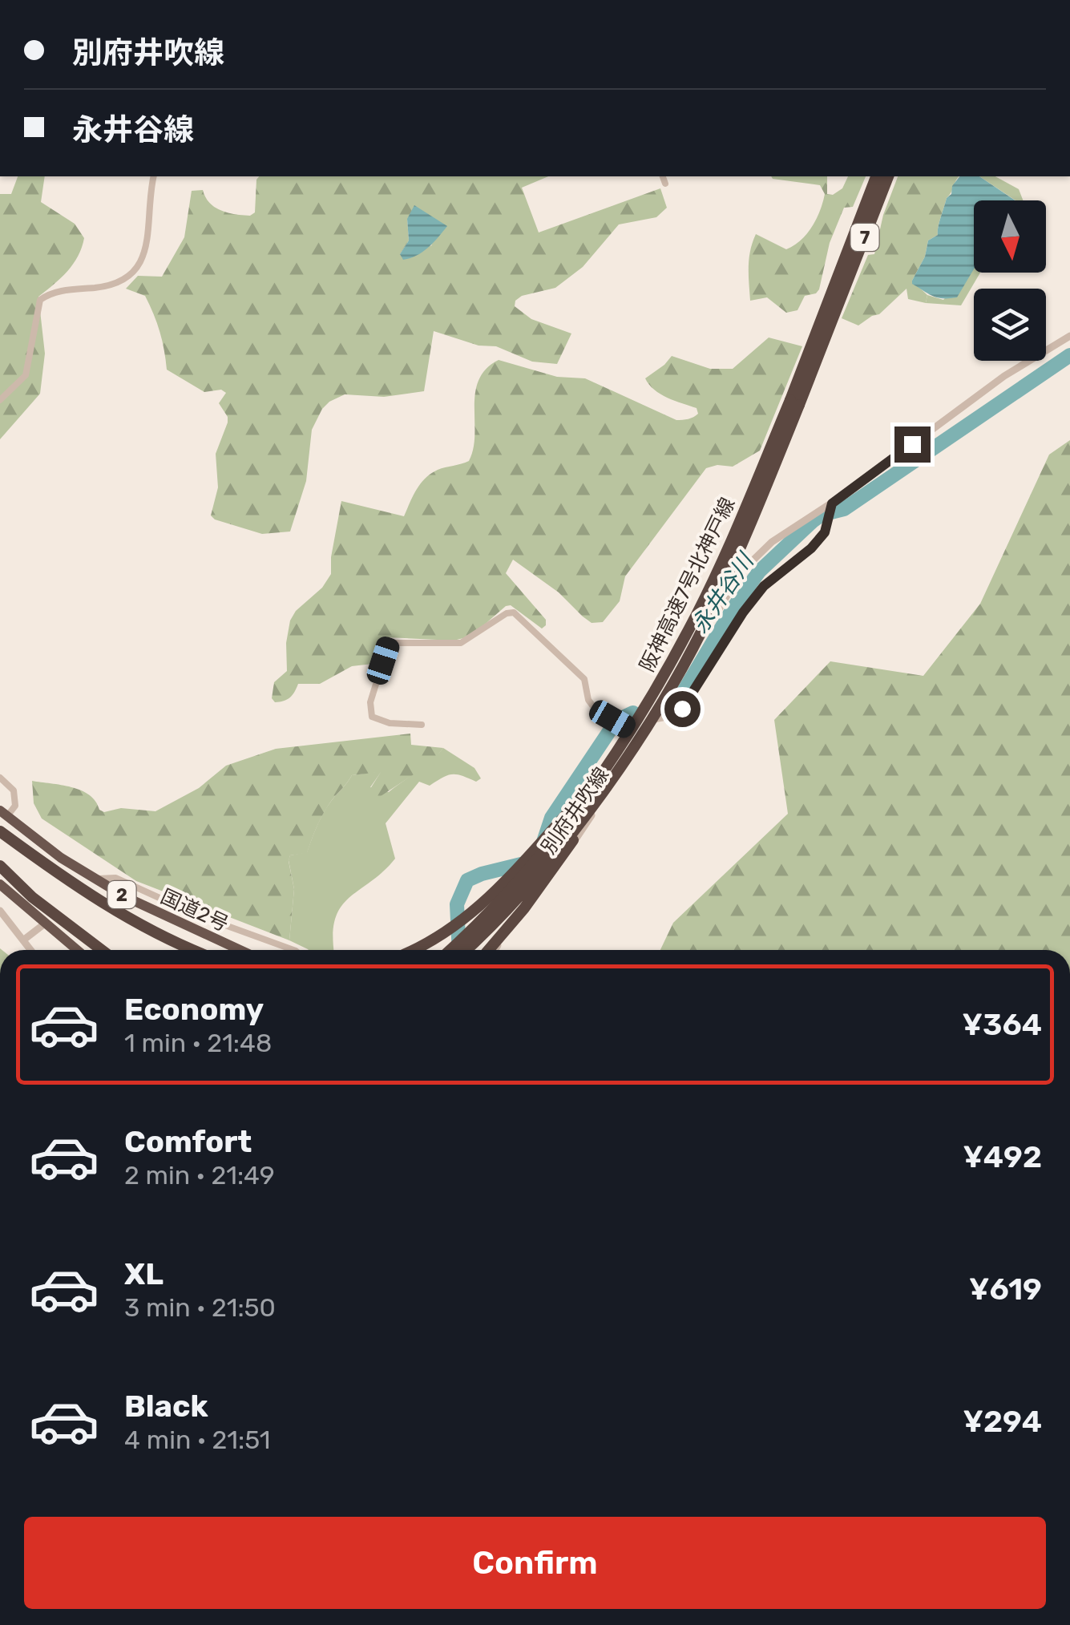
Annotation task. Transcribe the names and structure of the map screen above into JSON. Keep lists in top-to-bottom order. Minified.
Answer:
{"streets":{"highway":["7","阪神高速7号北神戸線","2","国道2号"],"street":["別府井吹線"]},"water":["永井谷川"],"north":"bottom","page":{"banner":["別府井吹線","永井谷線"],"list":[{"name":"Economy","note":"1 min · 21:48","value":"¥364"},{"name":"Comfort","note":"2 min · 21:49","value":"¥492"},{"name":"XL","note":"3 min · 21:50","value":"¥619"},{"name":"Black","note":"4 min · 21:51","value":"¥294"}],"buttons":"Confirm"}}
